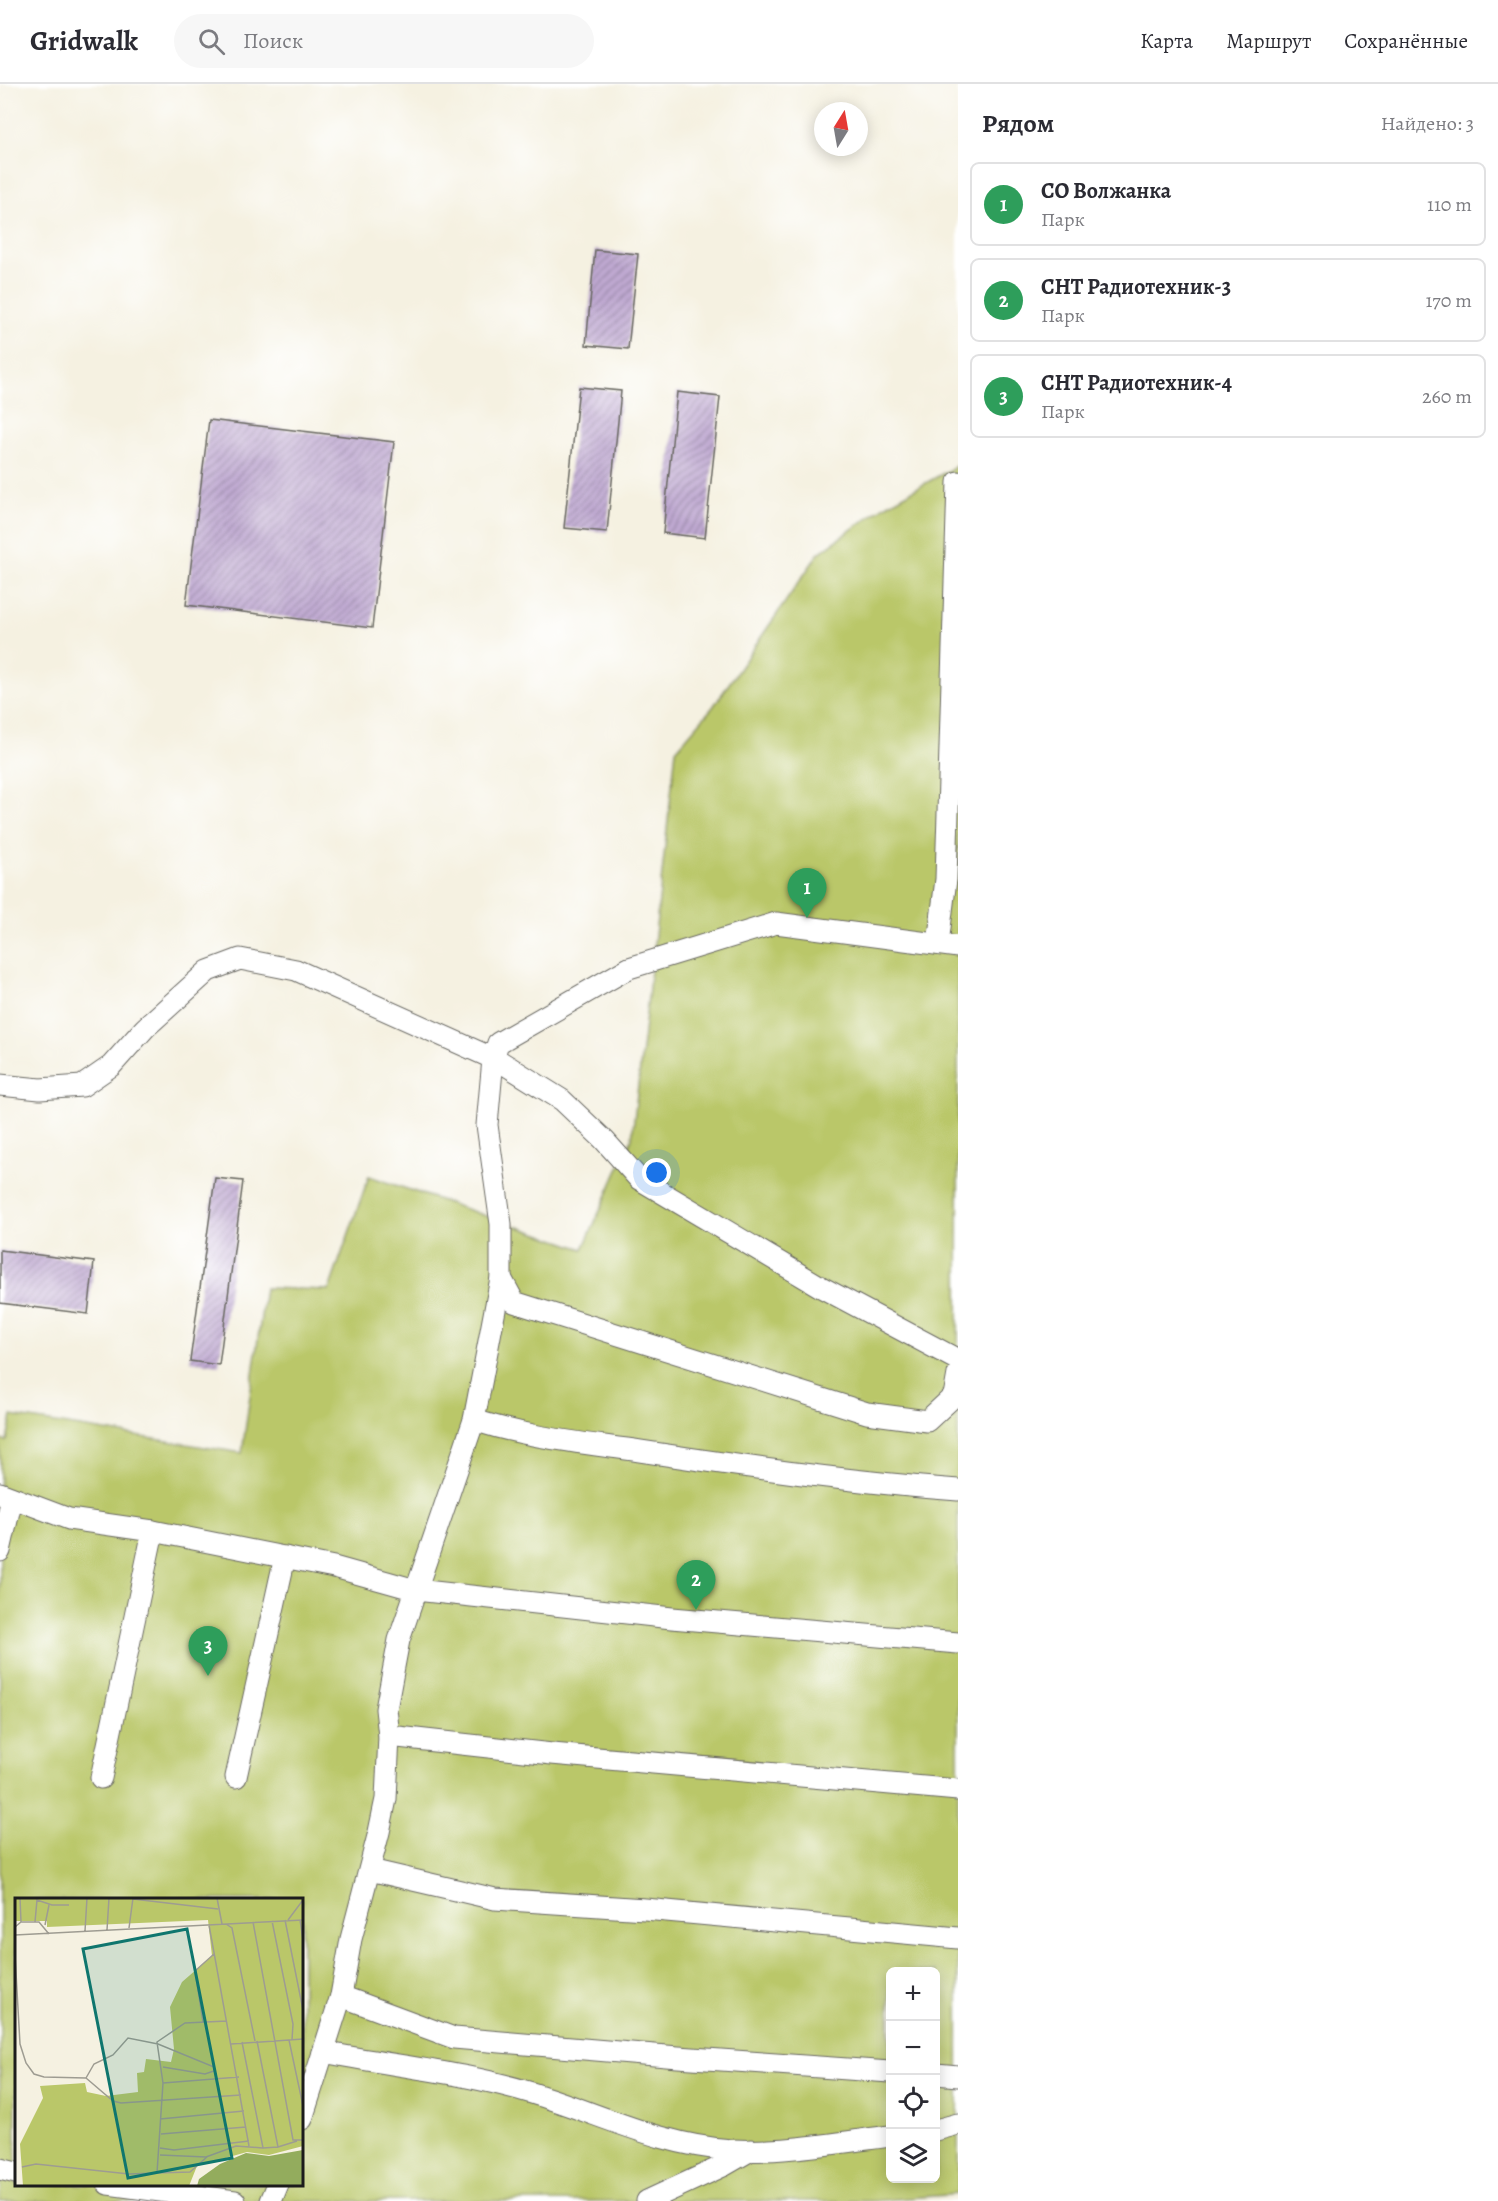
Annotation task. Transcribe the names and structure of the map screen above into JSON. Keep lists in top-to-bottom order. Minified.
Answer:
{"north":"top","page":{"header":"Gridwalk","search":"Поиск","nav":["Карта","Маршрут","Сохранённые"],"heading":["Рядом","Найдено: 3"],"list":[{"mark":"1","name":"СО Волжанка","note":"Парк","value":"110 m"},{"mark":"2","name":"СНТ Радиотехник-3","note":"Парк","value":"170 m"},{"mark":"3","name":"СНТ Радиотехник-4","note":"Парк","value":"260 m"}],"pins":["1","2","3"],"map_buttons":["+","−"]}}
